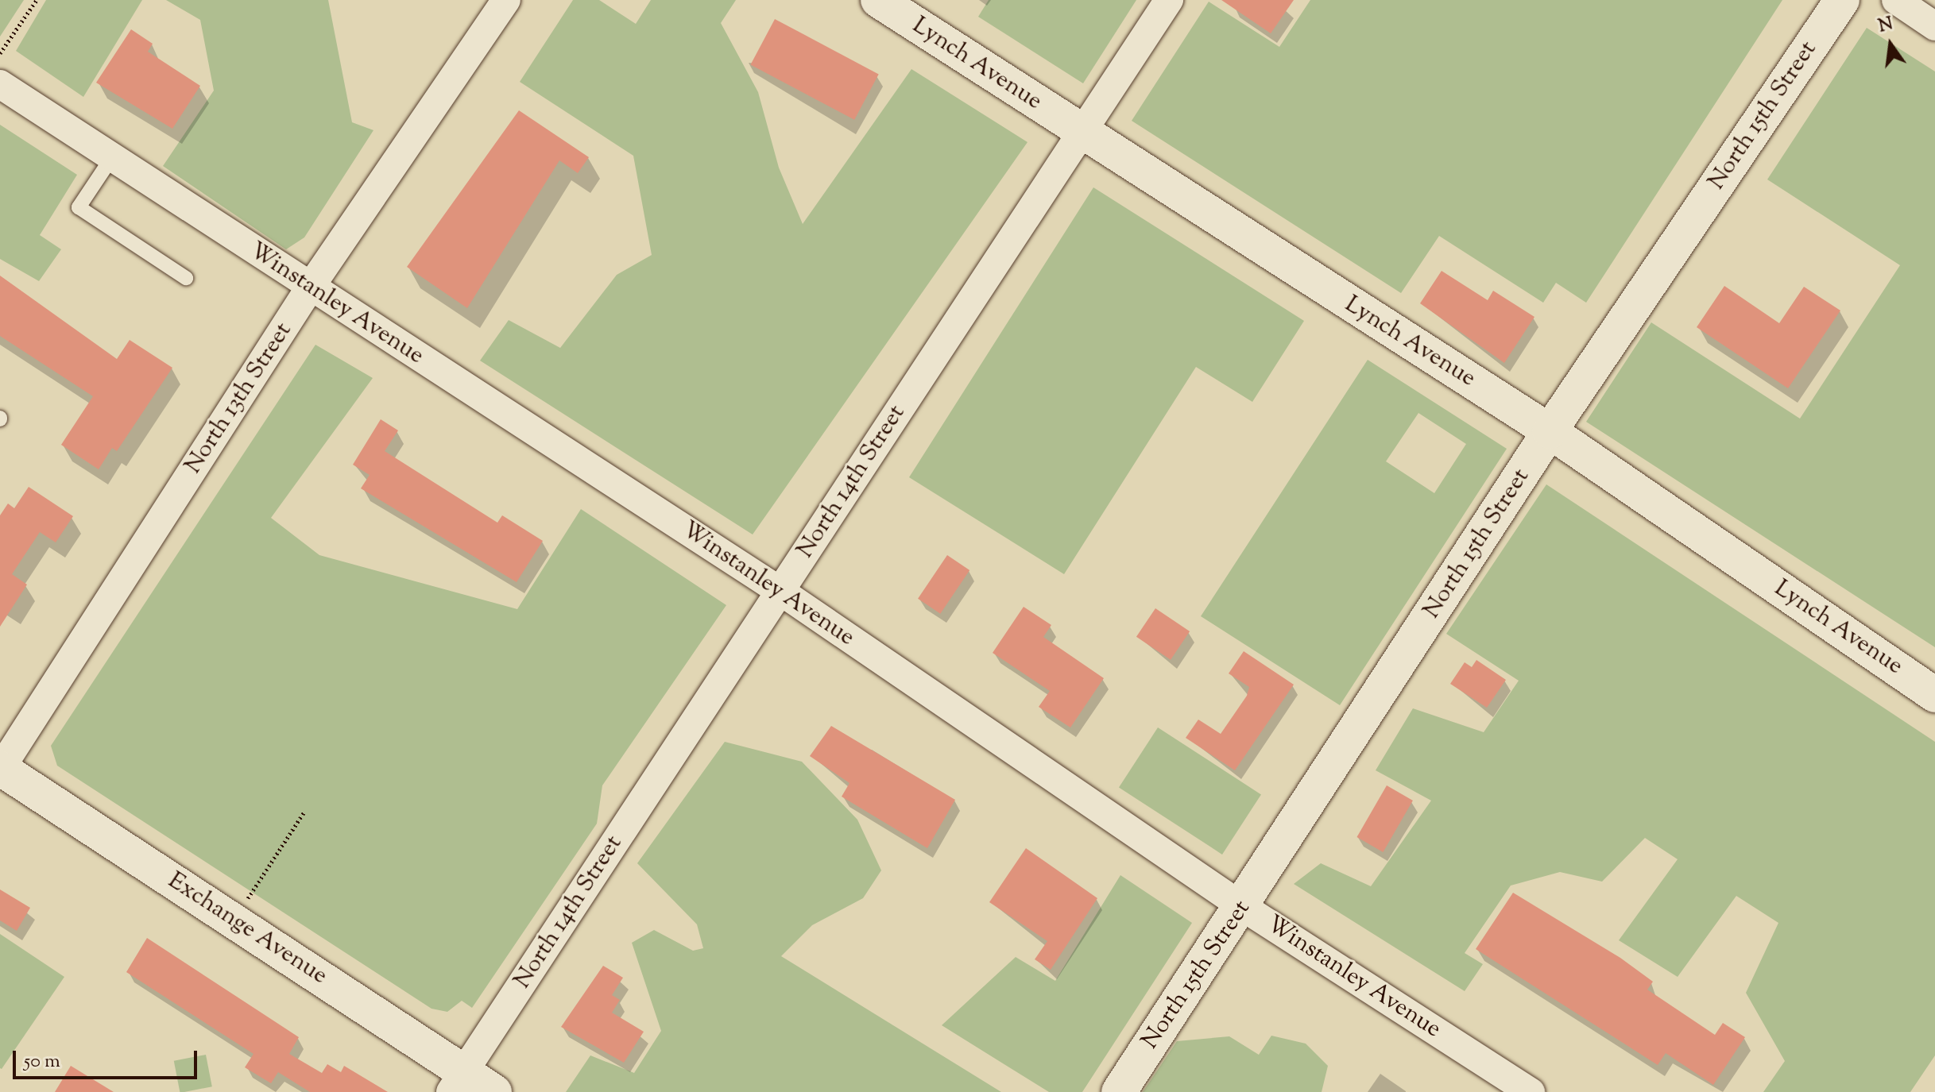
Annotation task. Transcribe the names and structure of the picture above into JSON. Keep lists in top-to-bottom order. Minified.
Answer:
{"streets":{"street":["Lynch Avenue","North 15th Street","Winstanley Avenue","North 13th Street","North 14th Street","Exchange Avenue"]},"crossings":[["Lynch Avenue","North 15th Street"],["Lynch Avenue","North 14th Street"],["North 15th Street","Winstanley Avenue"],["Winstanley Avenue","North 13th Street"],["Winstanley Avenue","North 14th Street"],["North 13th Street","Exchange Avenue"],["North 14th Street","Exchange Avenue"]],"scale_bar":"50 m","north":"top"}
